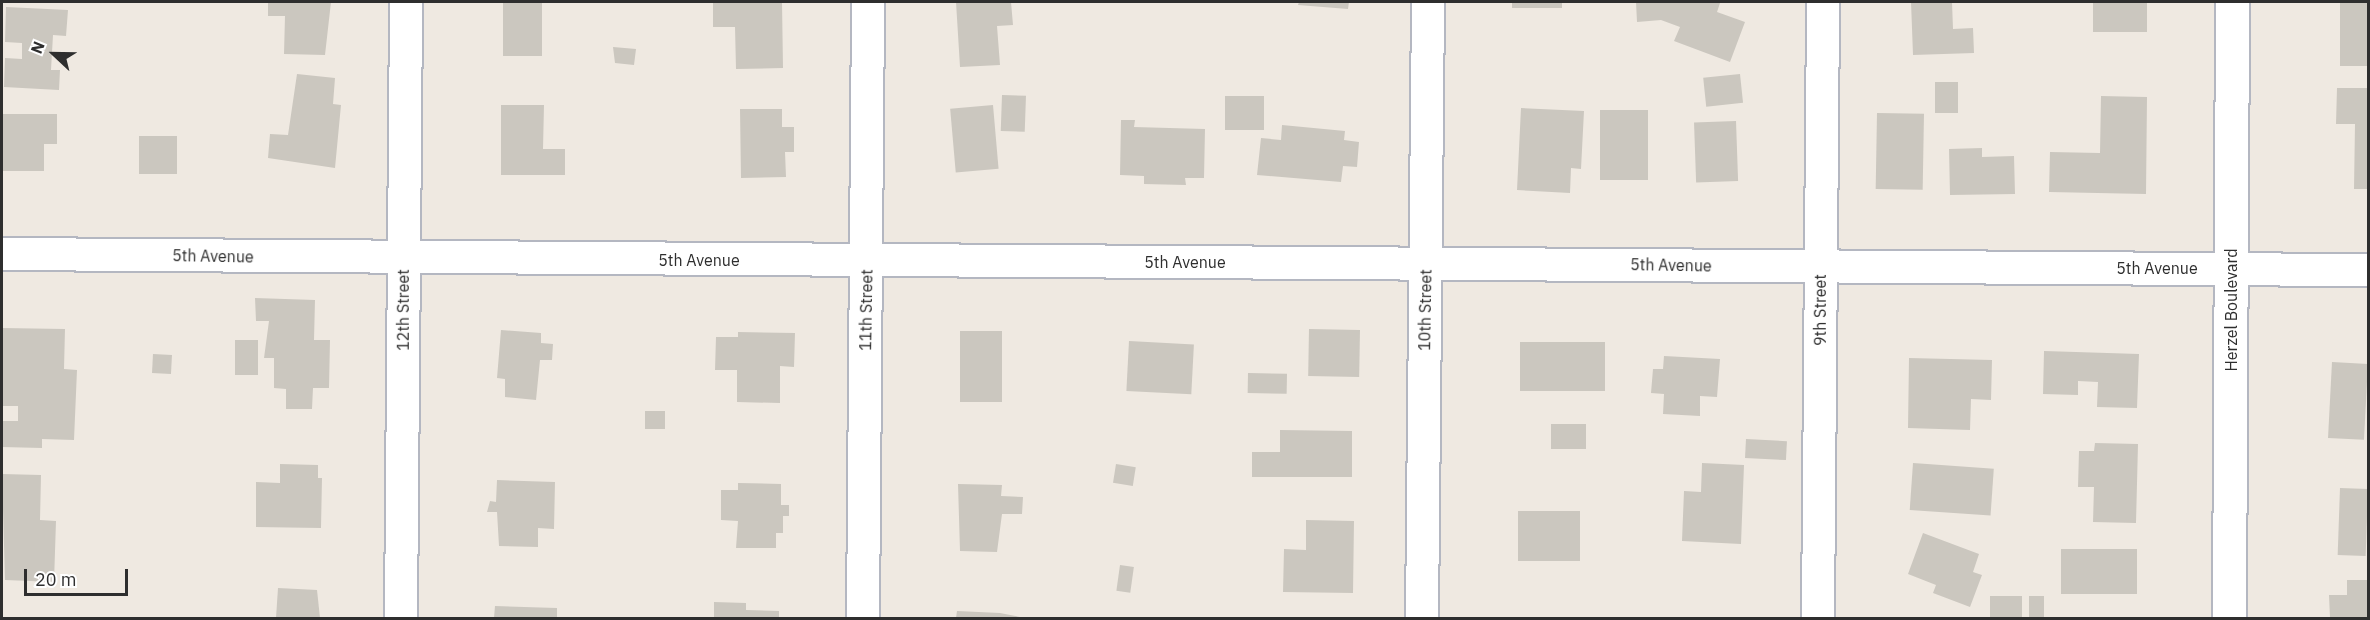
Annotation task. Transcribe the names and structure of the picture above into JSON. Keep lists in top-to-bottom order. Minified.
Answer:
{"streets":{"street":["5th Avenue","12th Street","11th Street","10th Street","9th Street","Herzel Boulevard"]},"crossings":[["5th Avenue","12th Street"],["5th Avenue","11th Street"],["5th Avenue","10th Street"],["5th Avenue","9th Street"],["5th Avenue","Herzel Boulevard"]],"scale_bar":"20 m","north":"left"}
